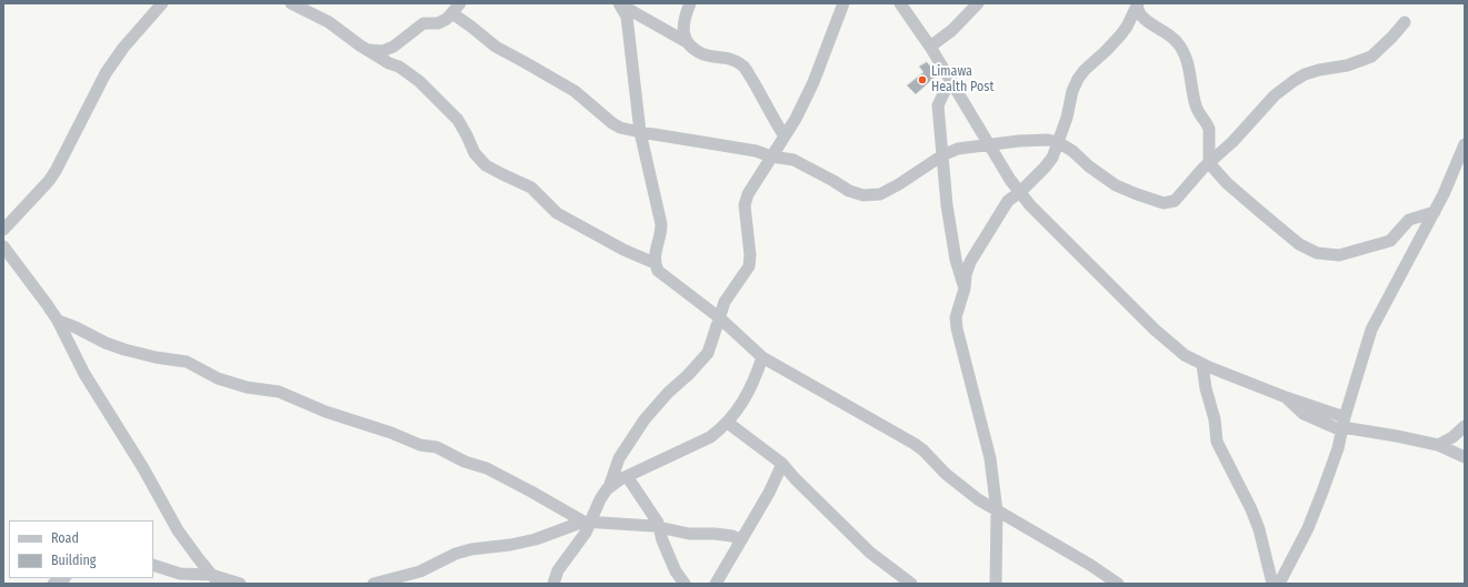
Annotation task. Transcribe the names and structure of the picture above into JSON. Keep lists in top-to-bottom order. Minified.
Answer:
{"places":["Limawa Health Post"],"legend":["Road","Building"]}
